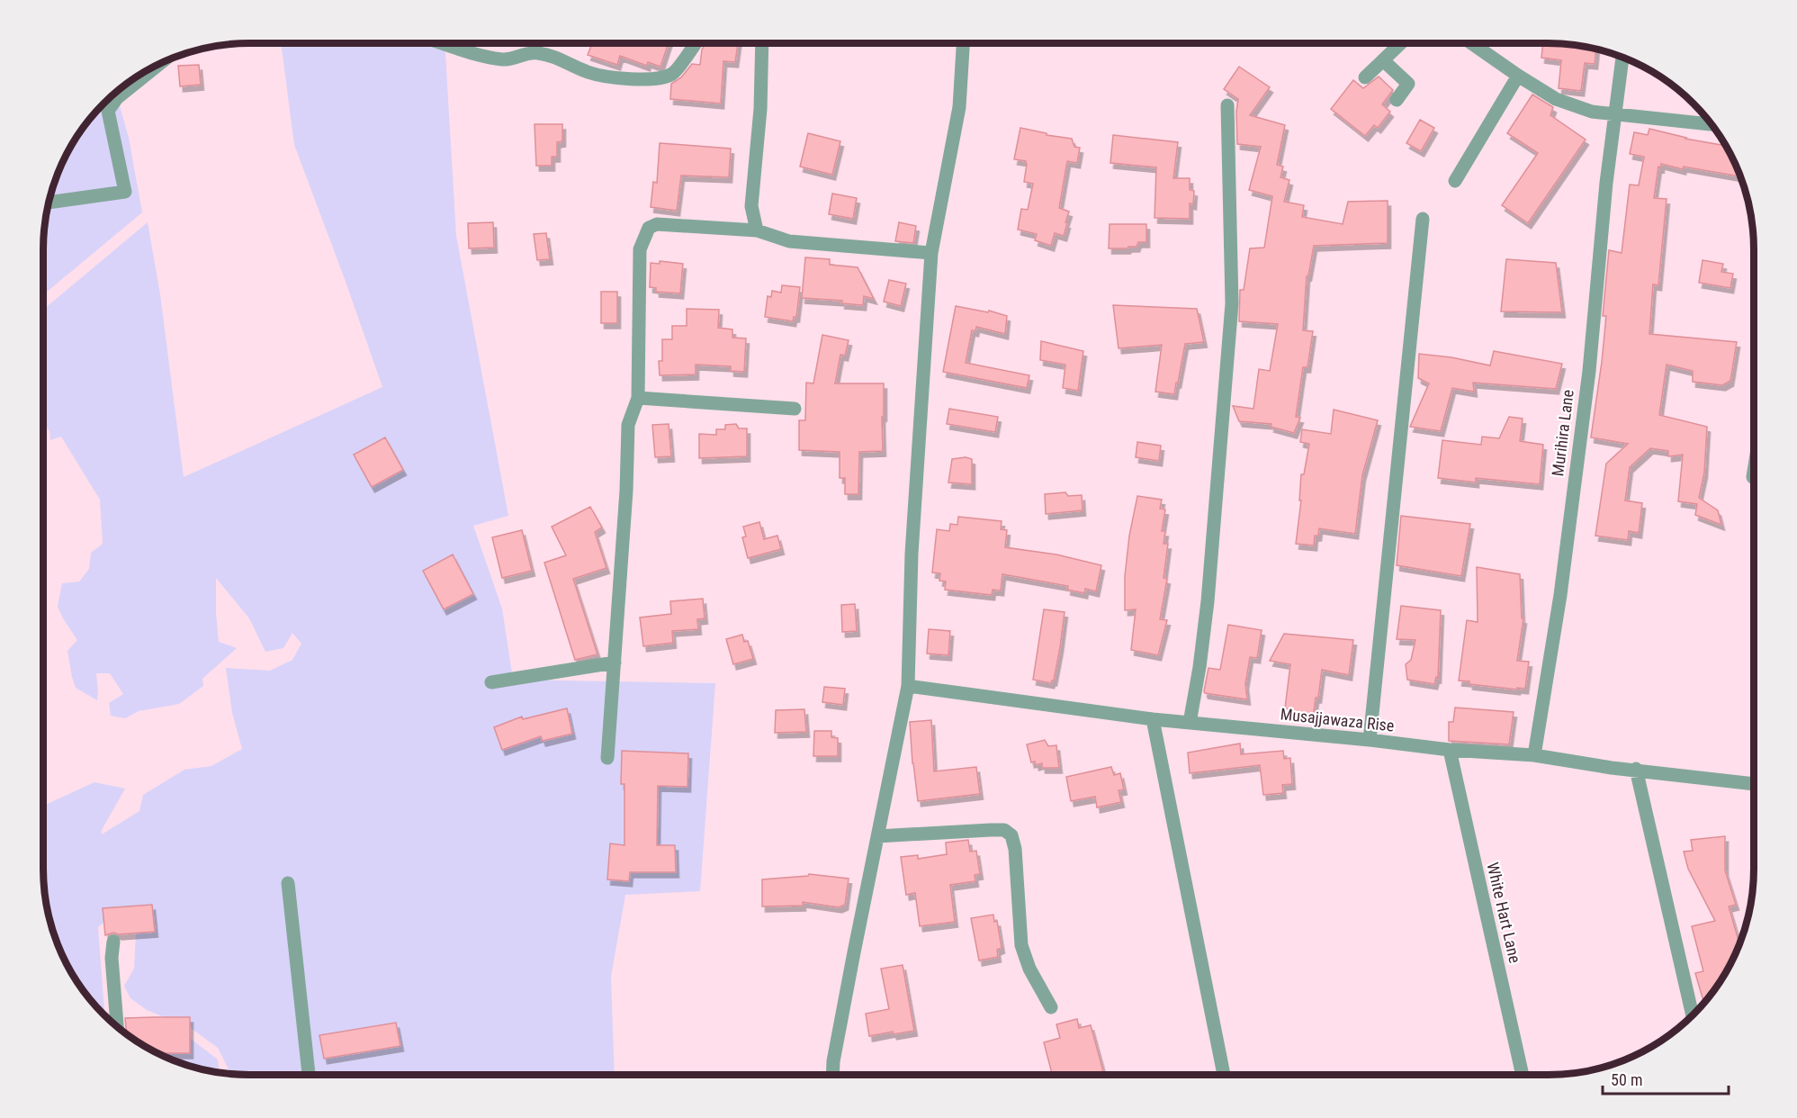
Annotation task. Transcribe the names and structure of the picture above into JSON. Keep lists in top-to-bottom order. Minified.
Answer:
{"streets":{"street":["Murihira Lane","Musajjawaza Rise","White Hart Lane"]},"crossings":[["Murihira Lane","Musajjawaza Rise"],["Musajjawaza Rise","White Hart Lane"]],"scale_bar":"50 m"}
